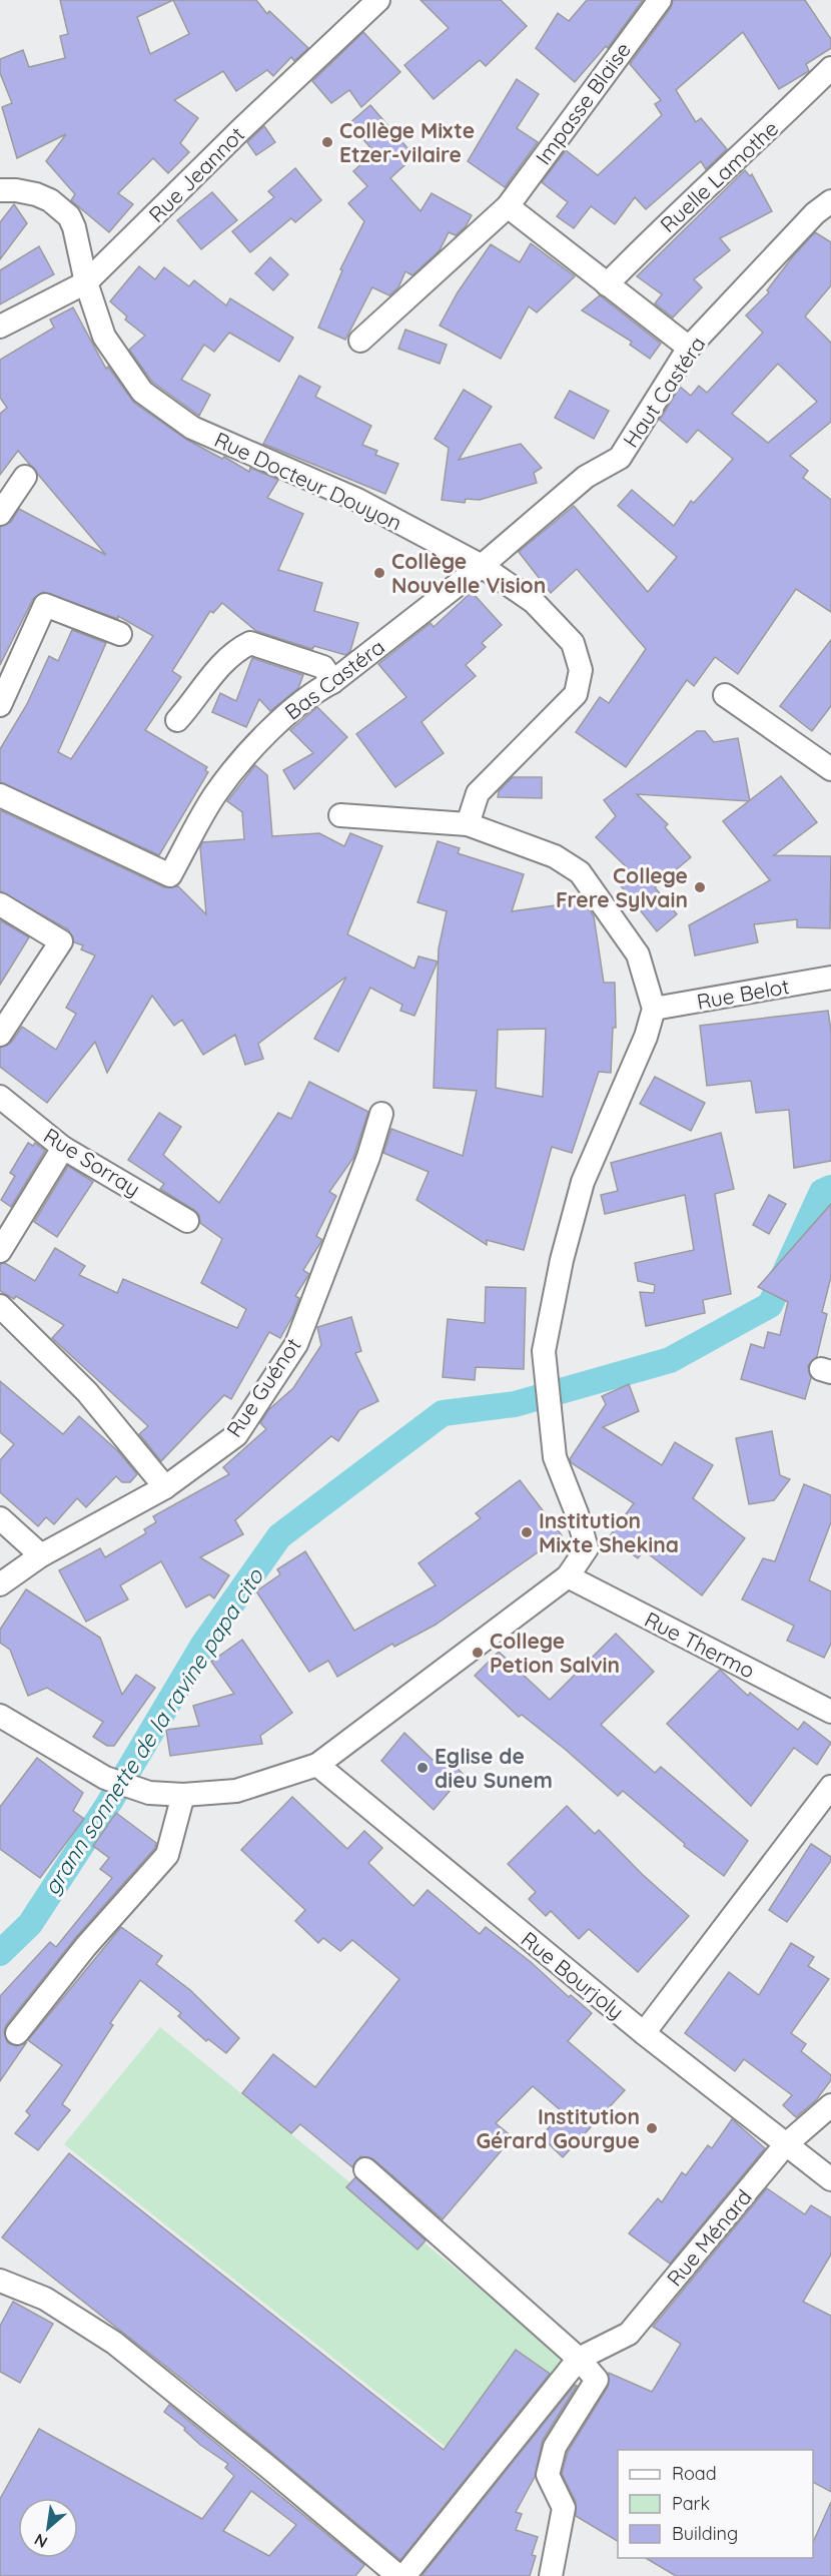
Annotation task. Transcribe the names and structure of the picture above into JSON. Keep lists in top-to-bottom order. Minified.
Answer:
{"streets":{"street":["Impasse Blaise","Rue Jeannot","Ruelle Lamothe","Haut Castéra","Rue Docteur Douyon","Bas Castéra","Rue Belot","Rue Sorray","Rue Guénot","Rue Thermo","Rue Bourjoly","Rue Ménard"]},"crossings":[["Rue Jeannot","Rue Docteur Douyon"],["Haut Castéra","Rue Docteur Douyon"],["Haut Castéra","Bas Castéra"],["Rue Docteur Douyon","Bas Castéra"],["Rue Bourjoly","Rue Ménard"]],"water":["grann sonnette de la ravine papa cito"],"places":["Collège Mixte Etzer-vilaire","Collège Nouvelle Vision","College Frere Sylvain","Institution Mixte Shekina","College Petion Salvin","Eglise de dieu Sunem","Institution Gérard Gourgue"],"legend":["Road","Park","Building"],"north":"bottom left"}
